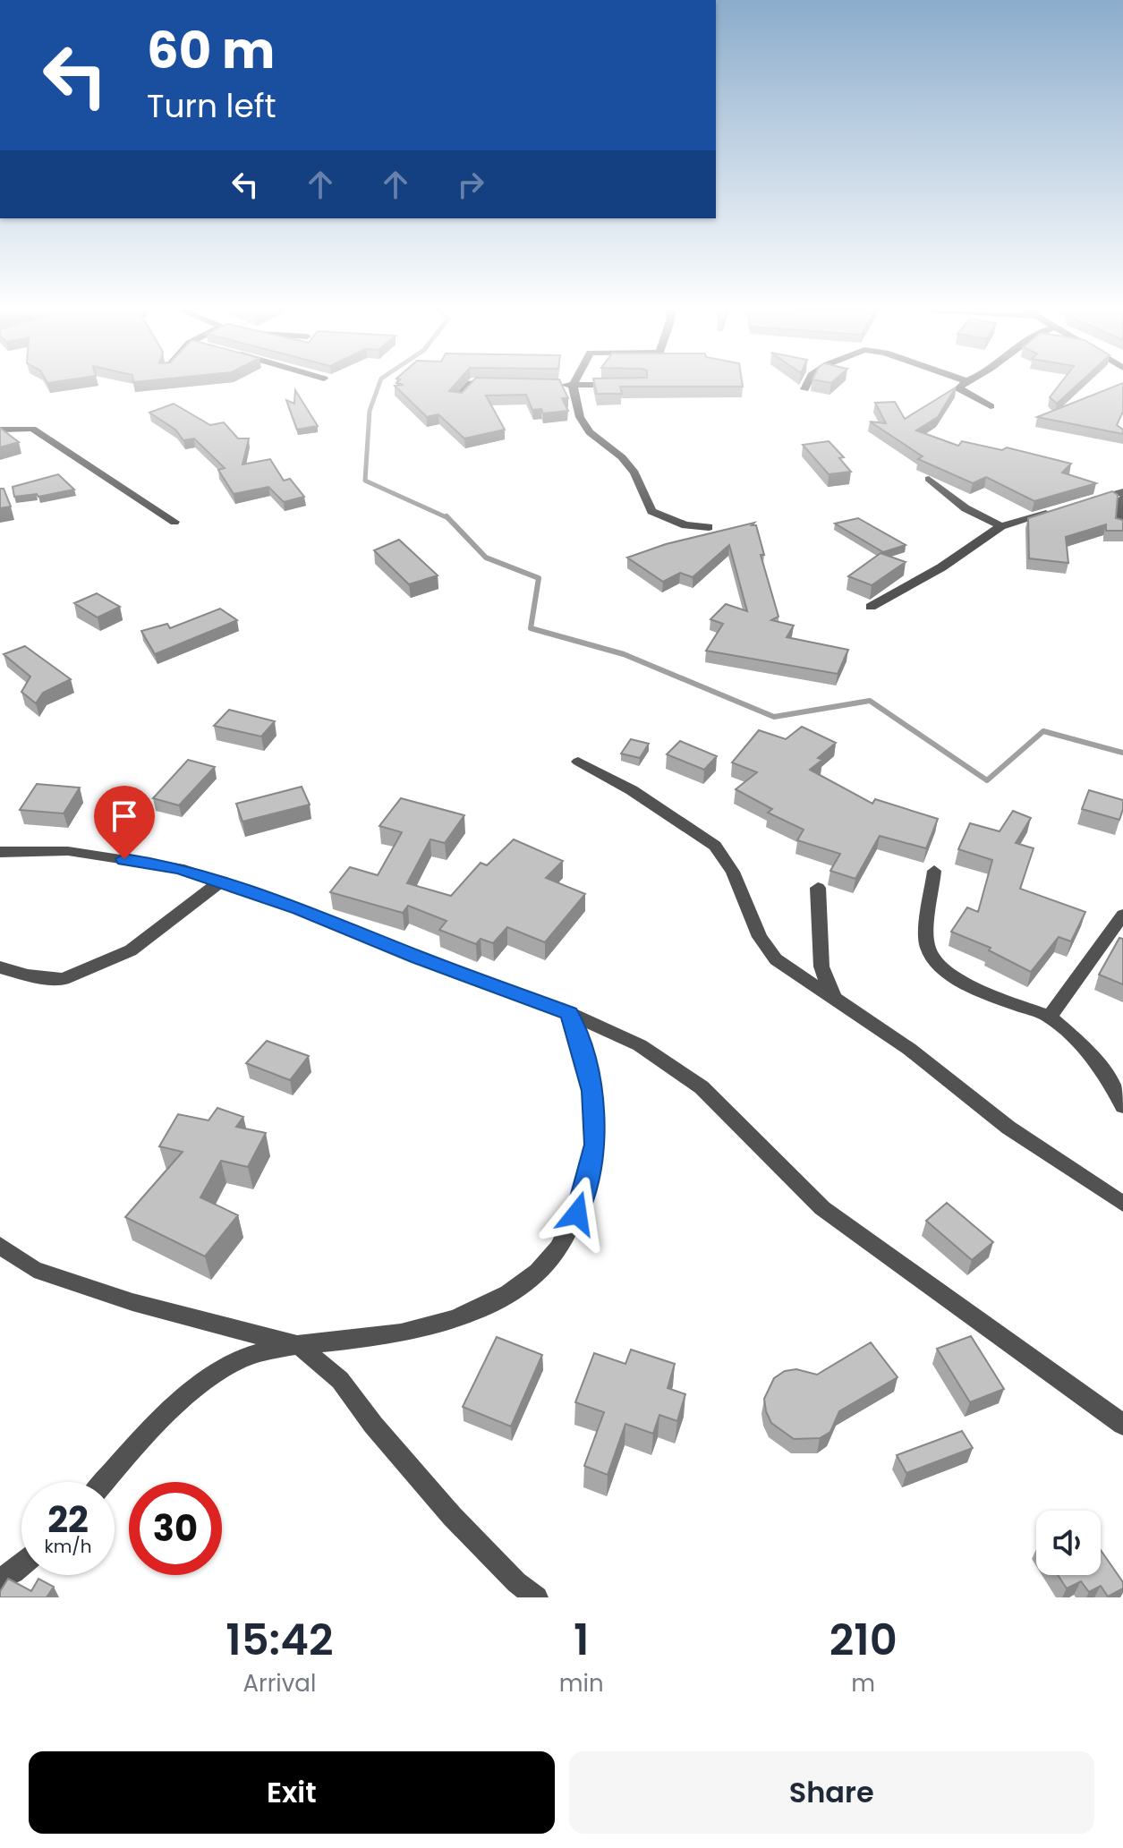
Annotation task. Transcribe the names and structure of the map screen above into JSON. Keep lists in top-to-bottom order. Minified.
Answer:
{"page":{"turn":["60 m","Turn left"],"speed":"22 km/h","limit":"30","eta":["15:42","Arrival","1","min","210","m"],"buttons":["Exit","Share"]}}
